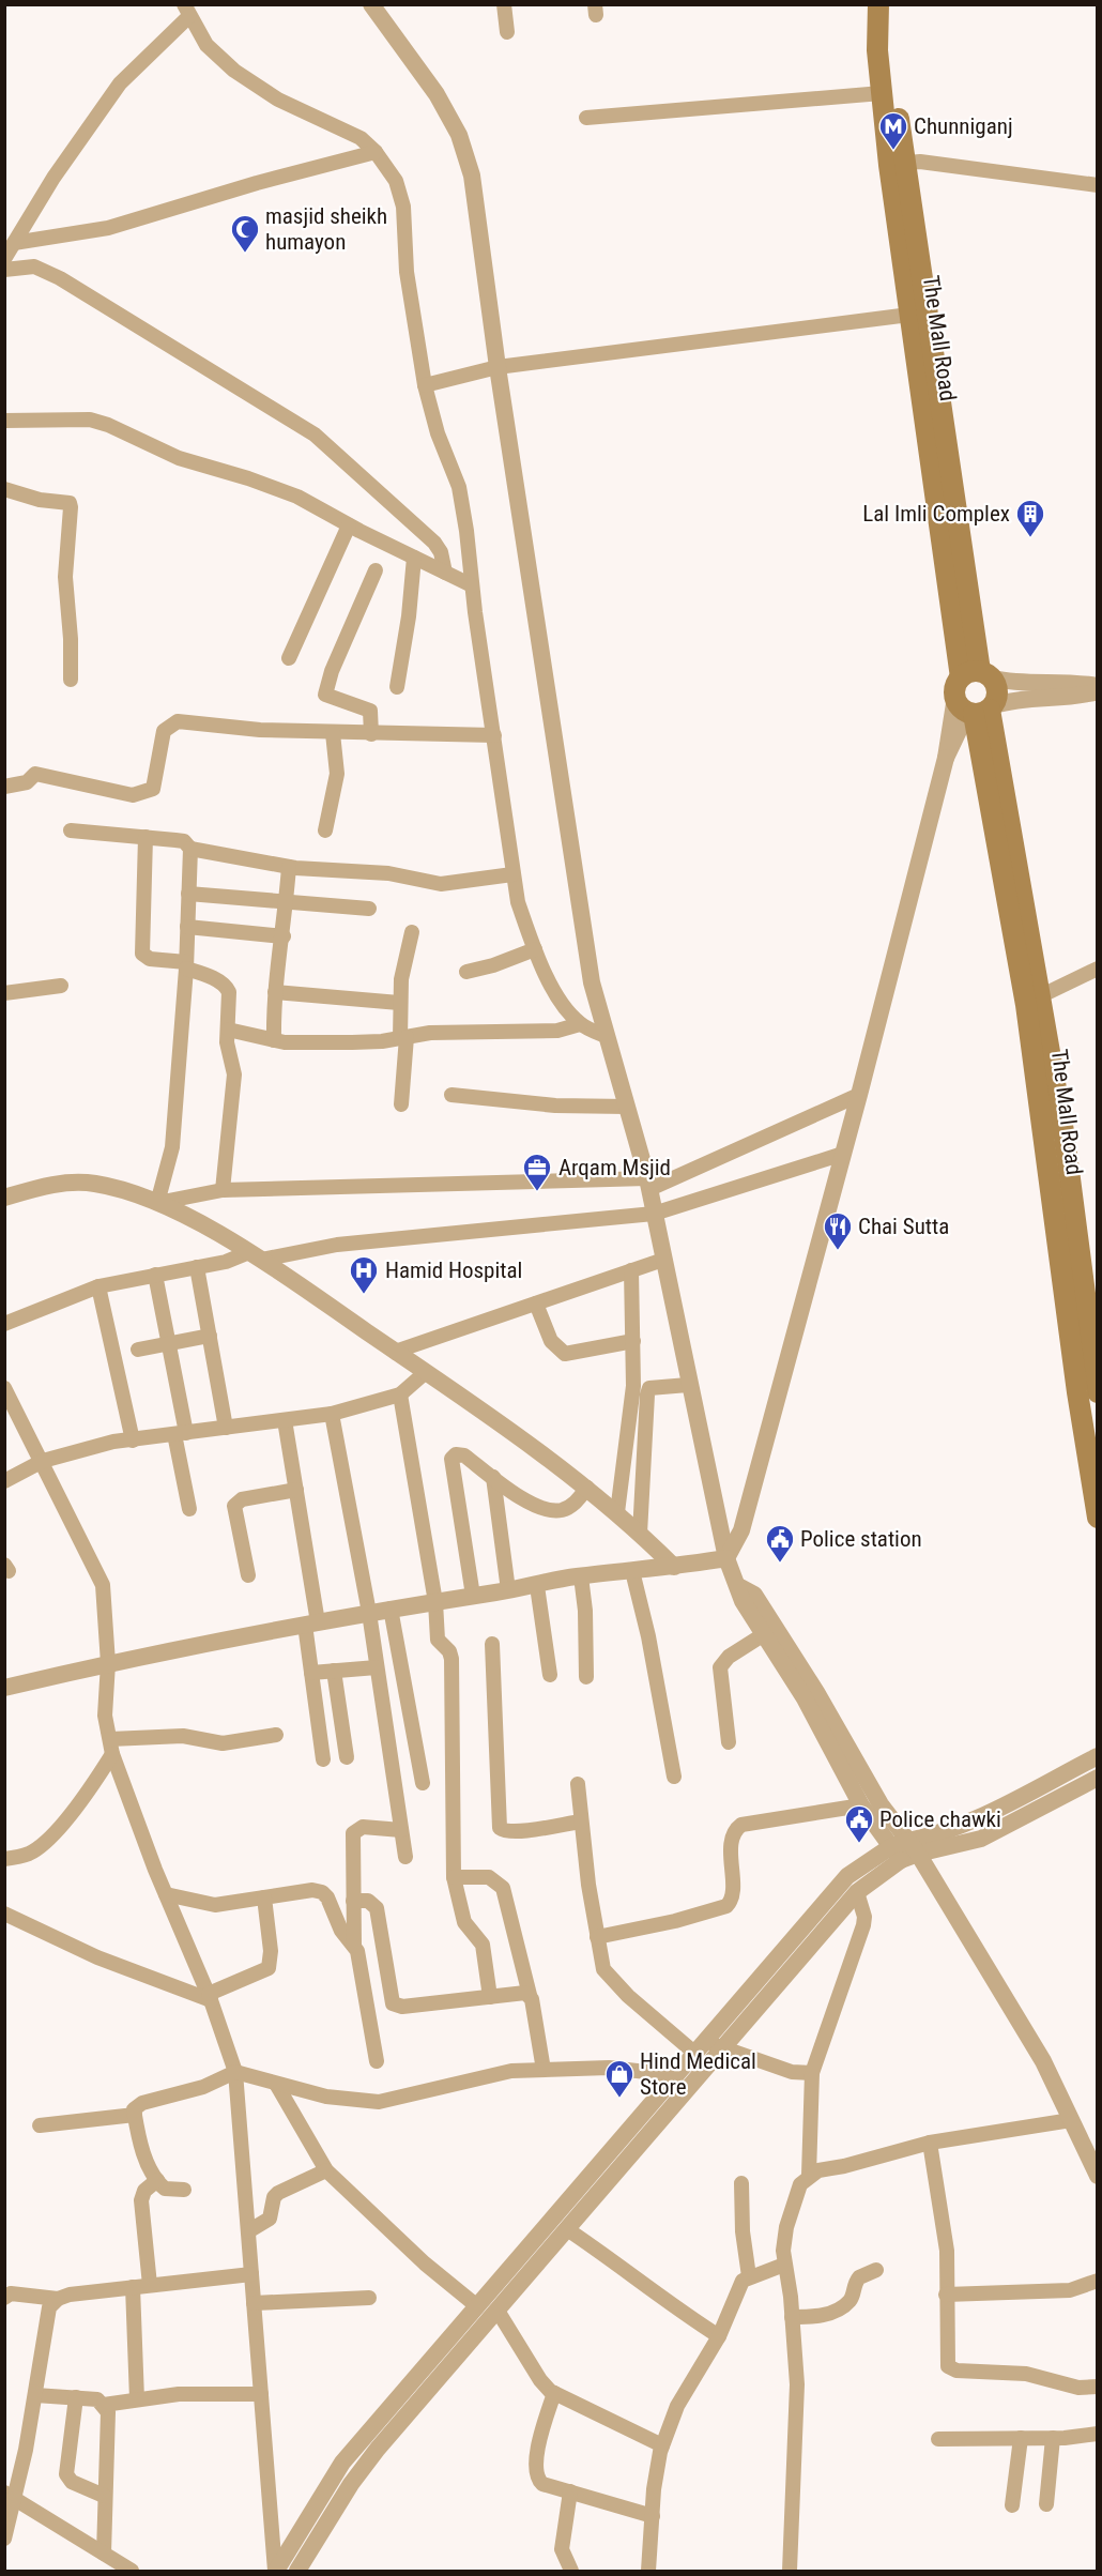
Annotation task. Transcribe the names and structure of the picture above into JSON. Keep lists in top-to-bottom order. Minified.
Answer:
{"streets":{"main road":["The Mall Road"]},"places":{"metro station":["Chunniganj"],"mosque":["masjid sheikh humayon"],"building":["Lal Imli Complex"],"office":["Arqam Msjid"],"restaurant":["Chai Sutta"],"hospital":["Hamid Hospital"],"public building":["Police station","Police chawki"],"shop":["Hind Medical Store"]}}
